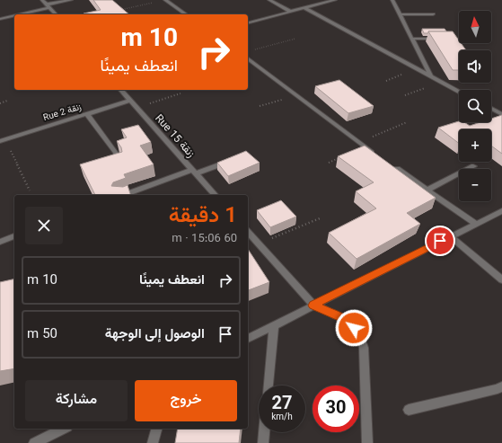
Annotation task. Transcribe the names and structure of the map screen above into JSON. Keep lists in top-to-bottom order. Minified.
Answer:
{"streets":{"street":["Rue 2 زنقة","Rue 15 زنقة"]},"crossings":[["Rue 2 زنقة","Rue 15 زنقة"]],"north":"top","page":{"map_buttons":["+","−"],"turn":["10 m","انعطف يمينًا"],"heading":["1 دقيقة","60 m · 15:06"],"list":[{"name":"انعطف يمينًا","value":"10 m"},{"name":"الوصول إلى الوجهة","value":"50 m"}],"buttons":["خروج","مشاركة"],"speed":"27 km/h","limit":"30"}}
